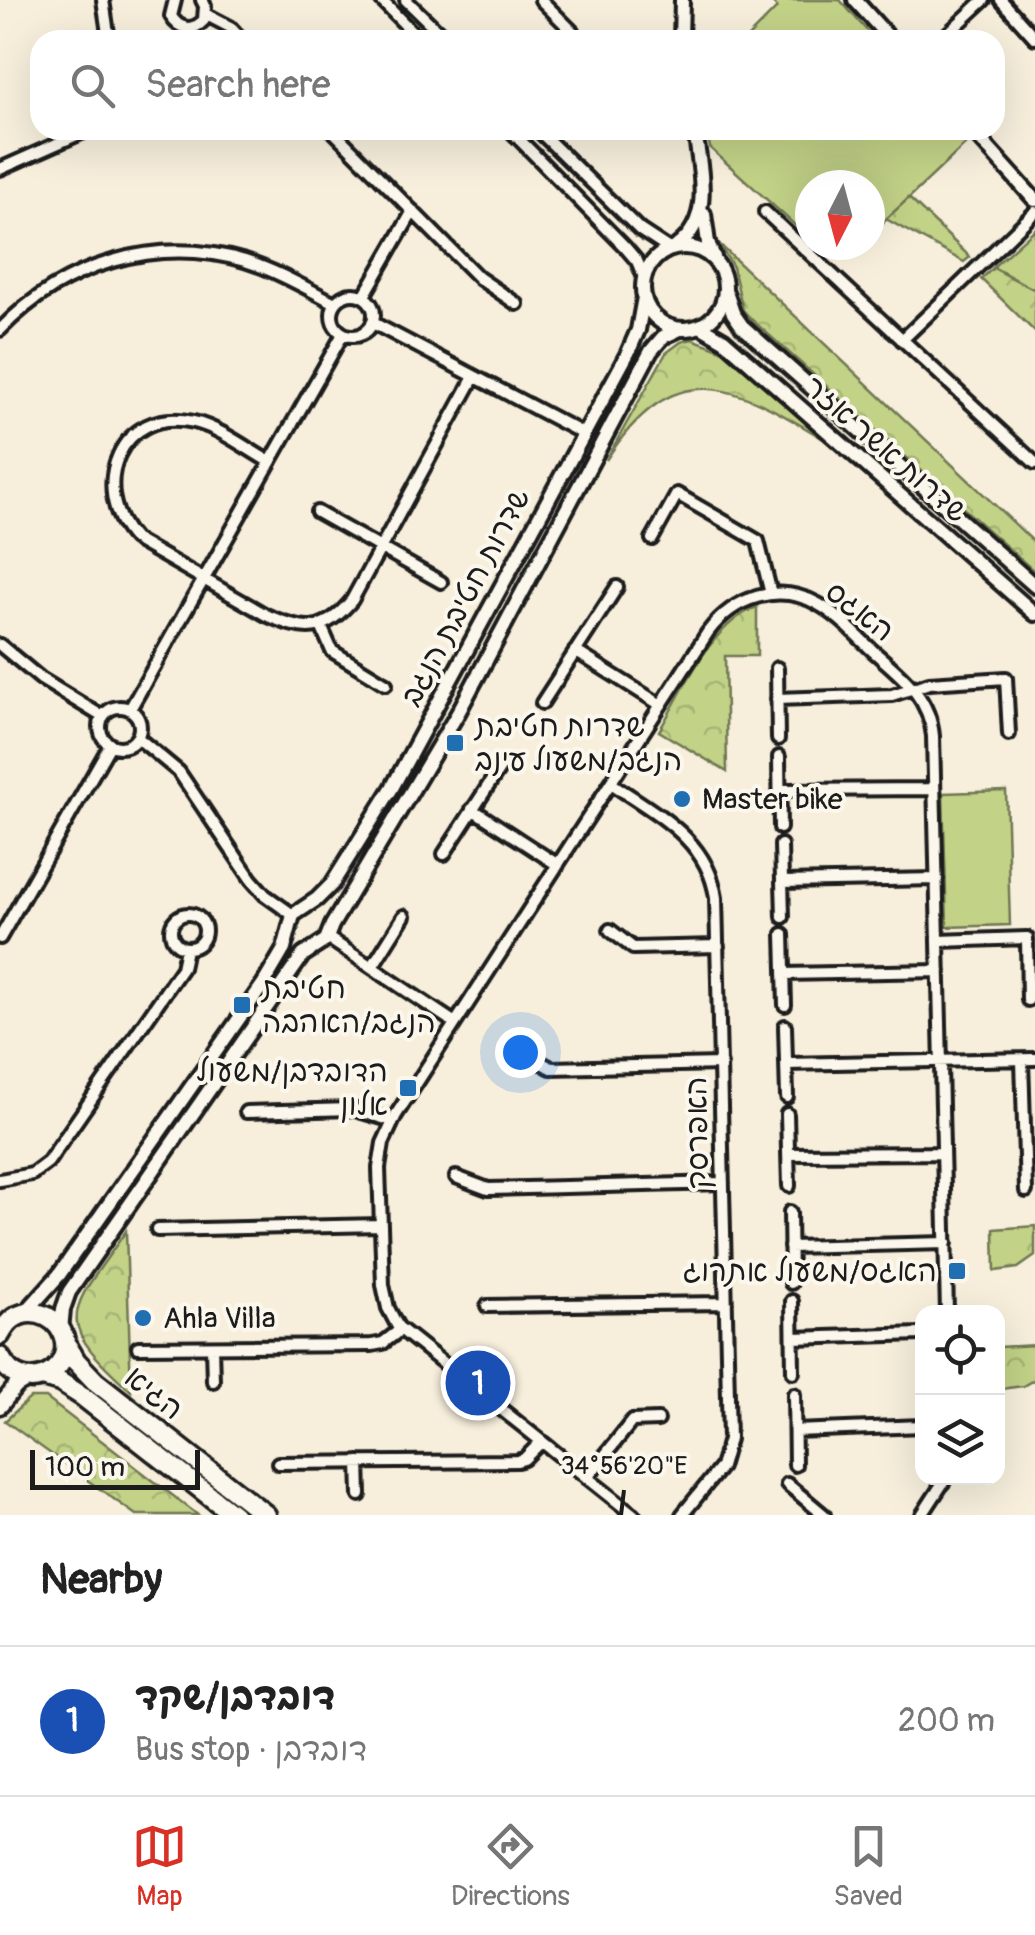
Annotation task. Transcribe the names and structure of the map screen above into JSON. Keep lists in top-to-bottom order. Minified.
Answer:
{"streets":{"highway":["הגיא"],"street":["שדרות אשר אזר","שדרות חטיבת הנגב","האגס","האפרסק"]},"crossings":[["שדרות אשר אזר","שדרות חטיבת הנגב"]],"places":{"transit":["שדרות חטיבת הנגב/משעול עינב","חטיבת הנגב/האהבה","הדובדבן/משעול אלון","האגס/משעול אתרוג"],"other":["Master bike","Ahla Villa"]},"scale_bar":"100 m","north":"bottom","page":{"search":"Search here","pins":"1","scale":"100 m","heading":"Nearby","list":[{"mark":"1","name":"דובדבן/שקד","note":"Bus stop · דובדבן","value":"200 m"}],"nav":["Map","Directions","Saved"]},"coordinates":["34°56'20\"E"]}
